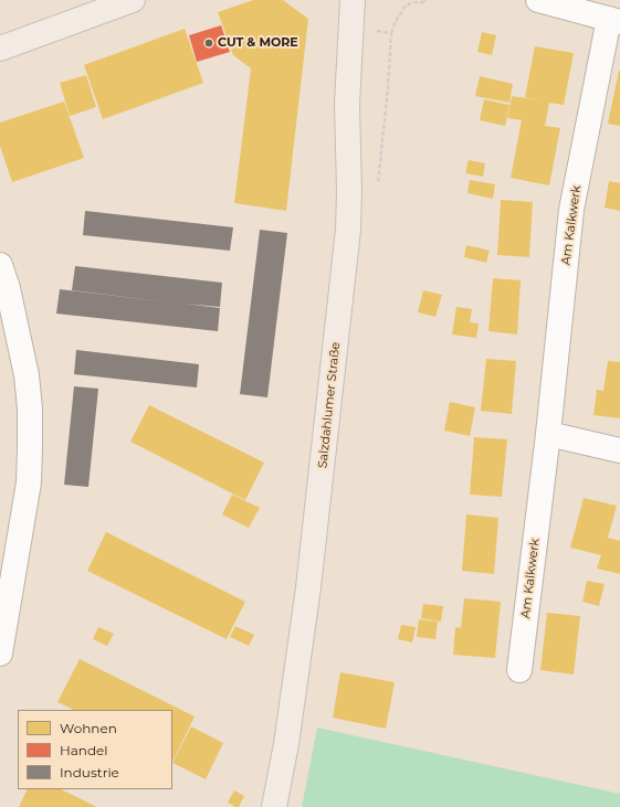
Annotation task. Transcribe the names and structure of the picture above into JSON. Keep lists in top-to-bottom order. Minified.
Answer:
{"streets":{"main road":["Salzdahlumer Straße"],"street":["Am Kalkwerk"]},"places":["CUT & MORE"],"legend":["Wohnen","Handel","Industrie"]}
